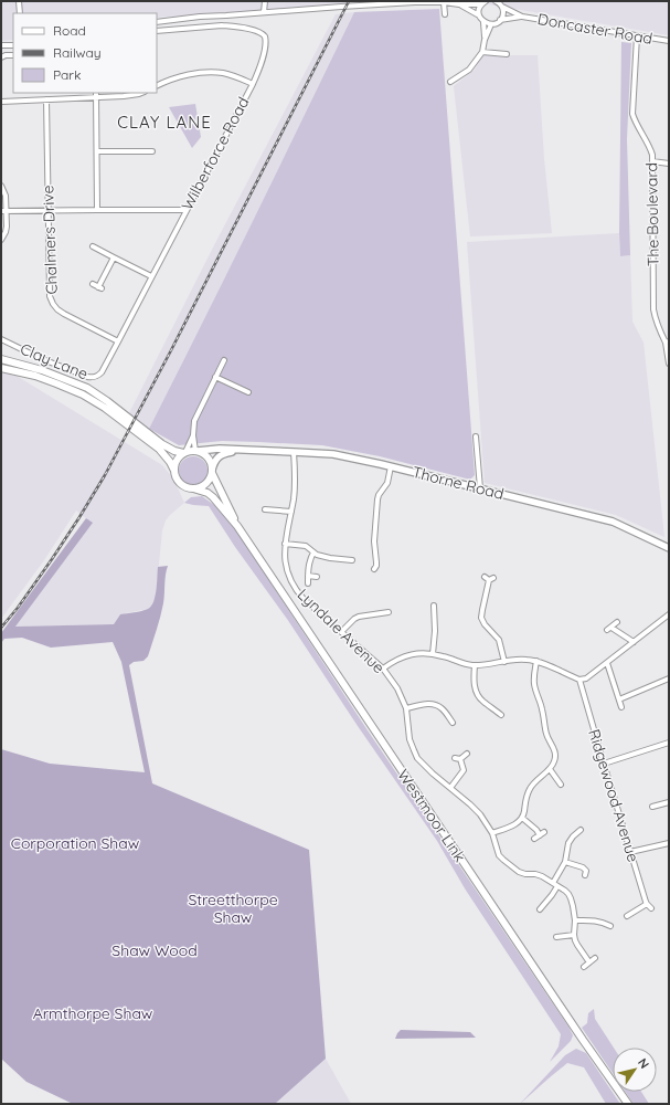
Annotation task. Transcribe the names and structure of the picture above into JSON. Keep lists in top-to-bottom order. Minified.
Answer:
{"streets":{"highway":["Westmoor Link"],"main road":["Thorne Road"],"street":["Doncaster Road","Wilberforce Road","The Boulevard","Chalmers Drive","Clay Lane","Lyndale Avenue","Ridgewood Avenue"]},"crossings":[["Doncaster Road","The Boulevard"],["Wilberforce Road","Chalmers Drive"],["Wilberforce Road","Clay Lane"],["Thorne Road","Lyndale Avenue"],["Thorne Road","Westmoor Link"]],"districts":["CLAY LANE"],"parks":["Corporation Shaw","Streetthorpe Shaw","Shaw Wood","Armthorpe Shaw"],"legend":["Road","Railway","Park"],"north":"top right"}
